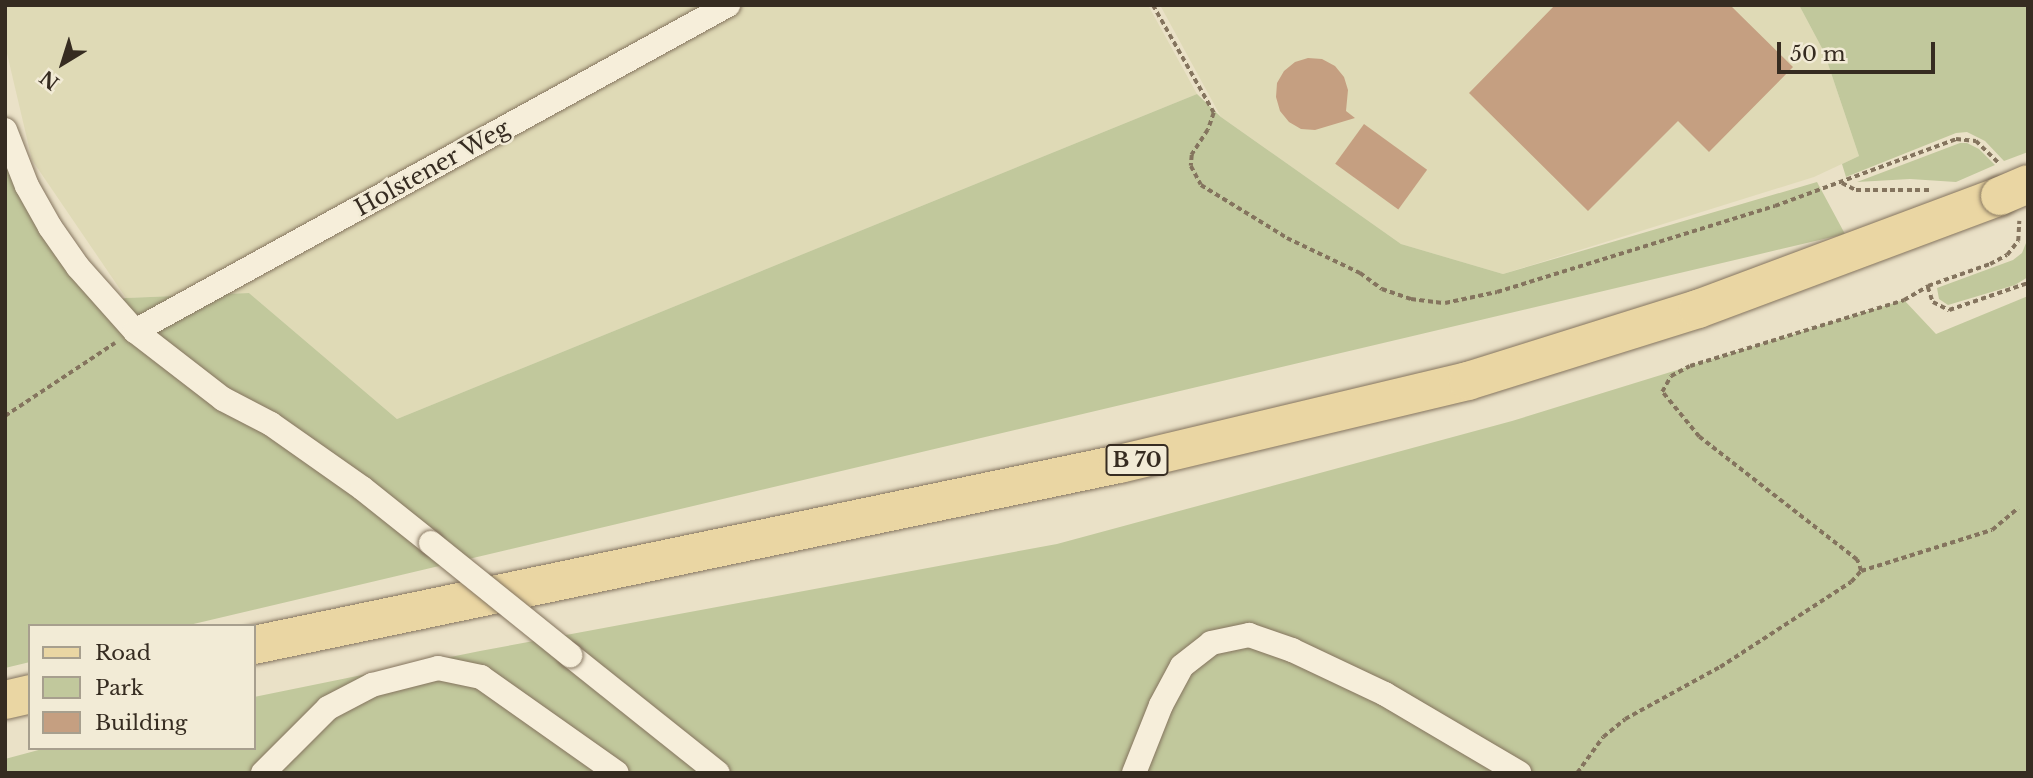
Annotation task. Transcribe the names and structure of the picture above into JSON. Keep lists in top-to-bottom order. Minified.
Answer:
{"streets":{"main road":["B 70"],"street":["Holstener Weg"]},"legend":["Road","Park","Building"],"scale_bar":"50 m","north":"bottom left"}
